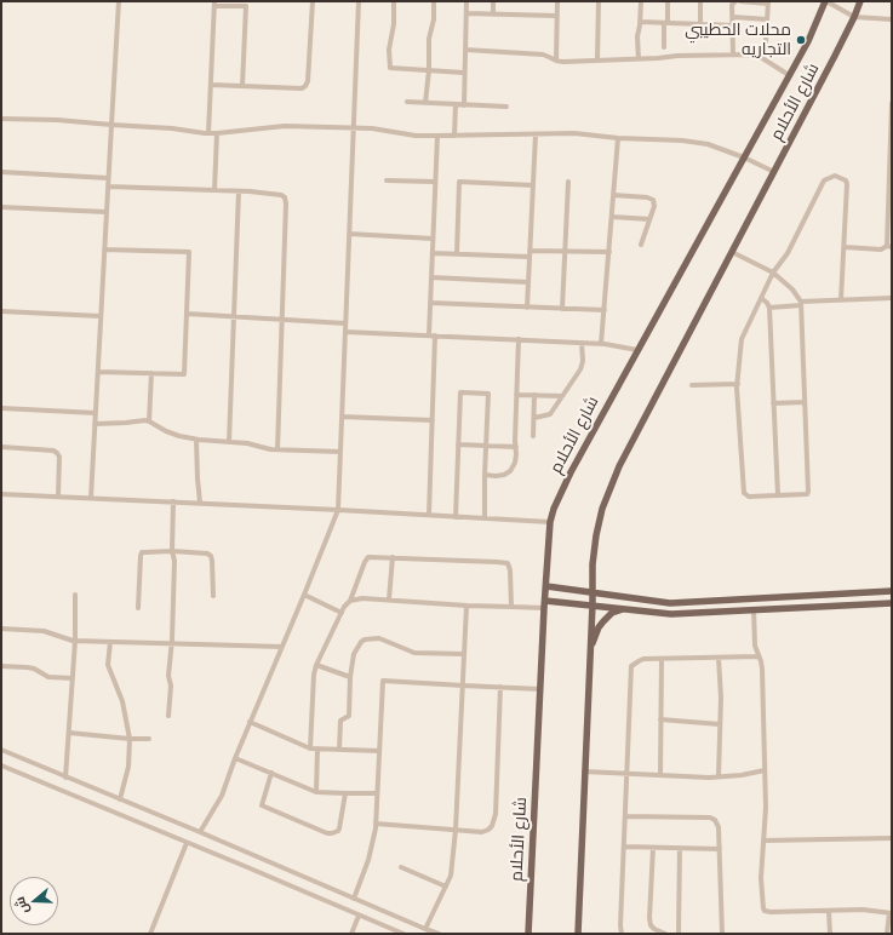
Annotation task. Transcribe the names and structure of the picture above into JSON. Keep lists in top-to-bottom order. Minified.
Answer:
{"streets":{"main road":["شارع الأحلام"]},"places":["محلات الحطيبي التجاريه"],"north":"left"}
